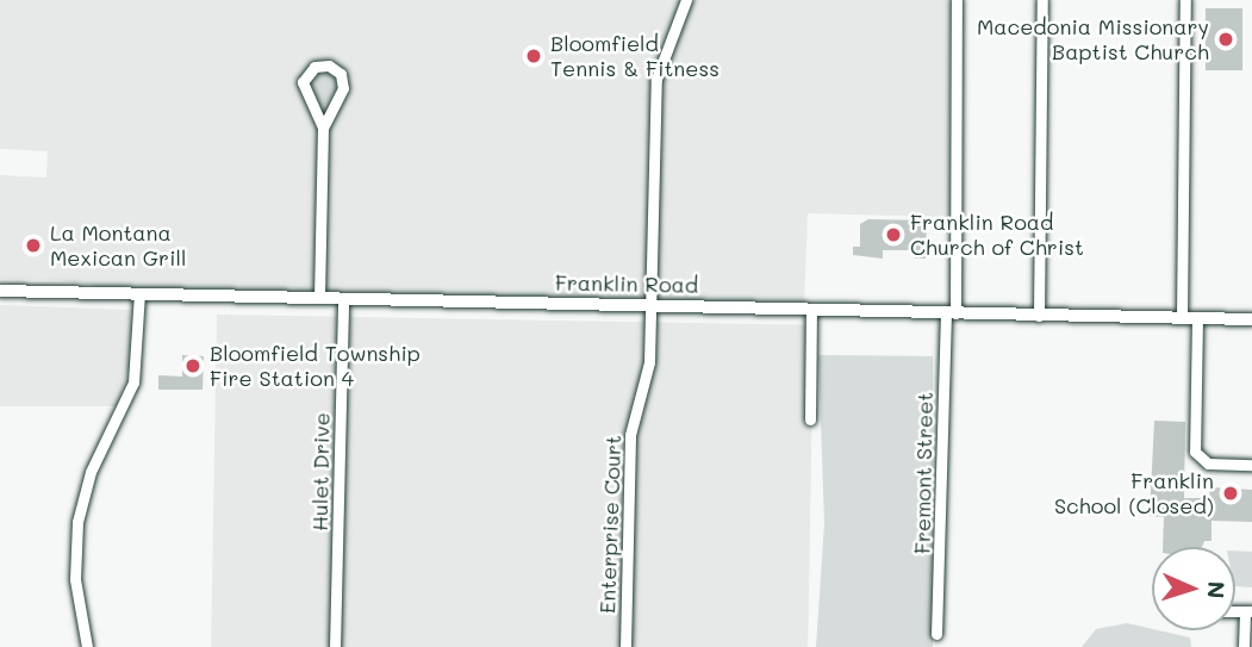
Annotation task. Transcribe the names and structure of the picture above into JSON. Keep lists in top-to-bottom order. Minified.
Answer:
{"streets":{"street":["Franklin Road","Hulet Drive","Fremont Street","Enterprise Court"]},"crossings":[["Franklin Road","Hulet Drive"],["Franklin Road","Fremont Street"],["Franklin Road","Enterprise Court"]],"places":["Macedonia Missionary Baptist Church","Bloomfield Tennis & Fitness","Franklin Road Church of Christ","La Montana Mexican Grill","Bloomfield Township Fire Station 4","Franklin School (Closed)"],"north":"right"}
